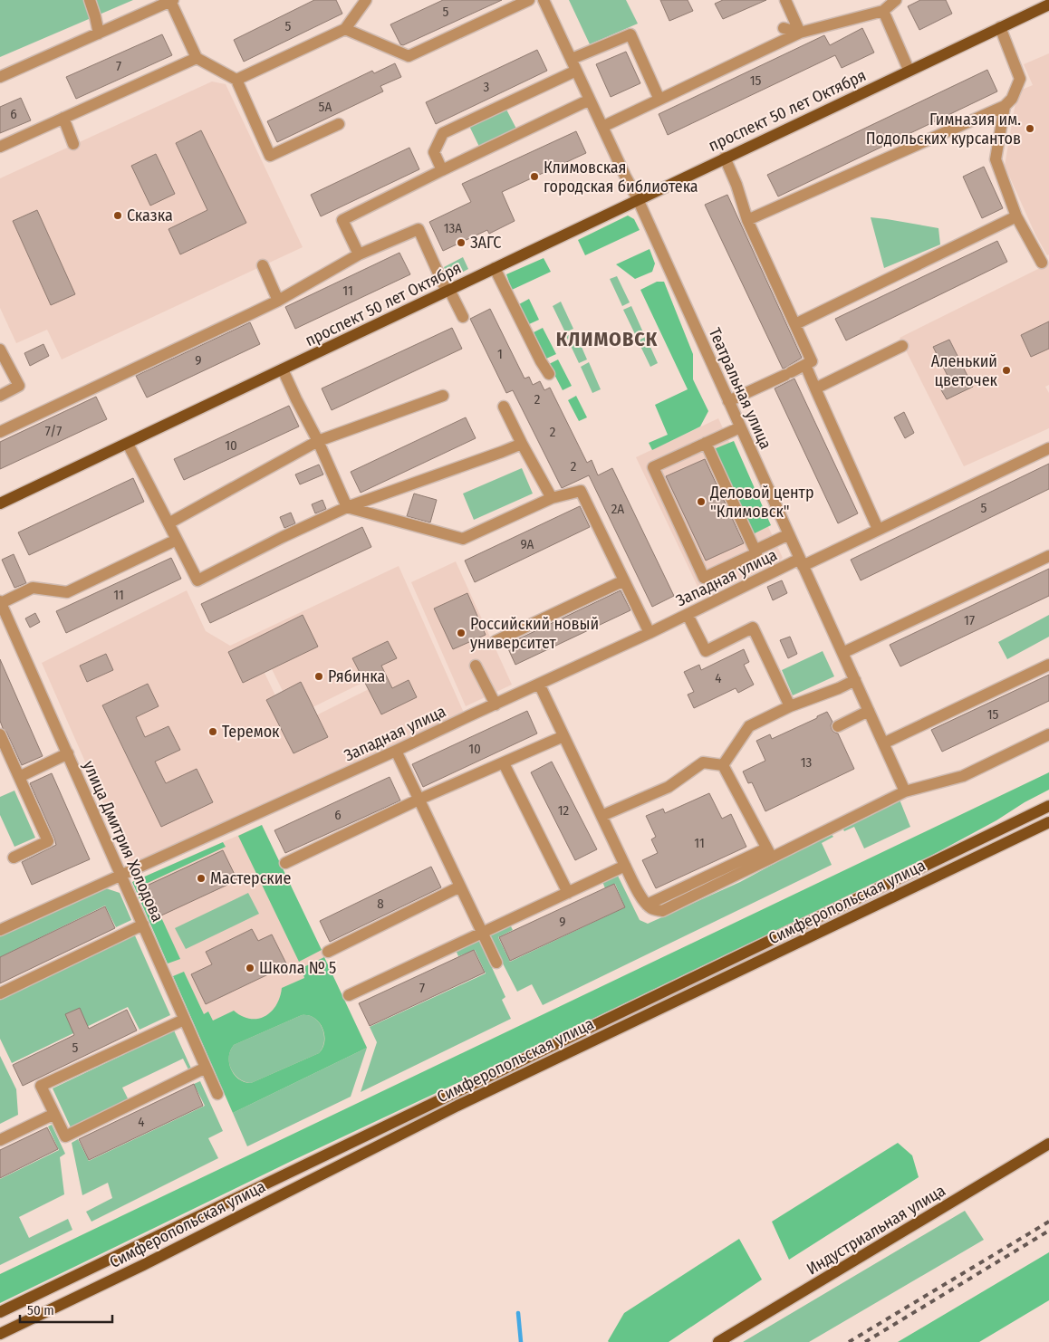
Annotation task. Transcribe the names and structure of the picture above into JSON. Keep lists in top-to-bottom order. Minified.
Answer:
{"streets":{"main road":["проспект 50 лет Октября","Симферопольская улица","Индустриальная улица"],"street":["Театральная улица","Западная улица","улица Дмитрия Холодова"]},"crossings":[["проспект 50 лет Октября","Театральная улица"],["Театральная улица","Западная улица"],["Западная улица","улица Дмитрия Холодова"]],"districts":["КЛИМОВСК"],"places":["Гимназия им. Подольских курсантов","Климовская городская библиотека","Сказка","ЗАГС","Аленький цветочек","Деловой центр \"Климовск\"","Российский новый университет","Рябинка","Теремок","Мастерские","Школа № 5"],"house_numbers":["5","5","7","15","3","5А","6","13А","11","1","9","2","7/7","2","10","2","5","2А","9А","11","17","4","15","10","13","12","6","11","8","9","7","5","4"],"scale_bar":"50 m"}
